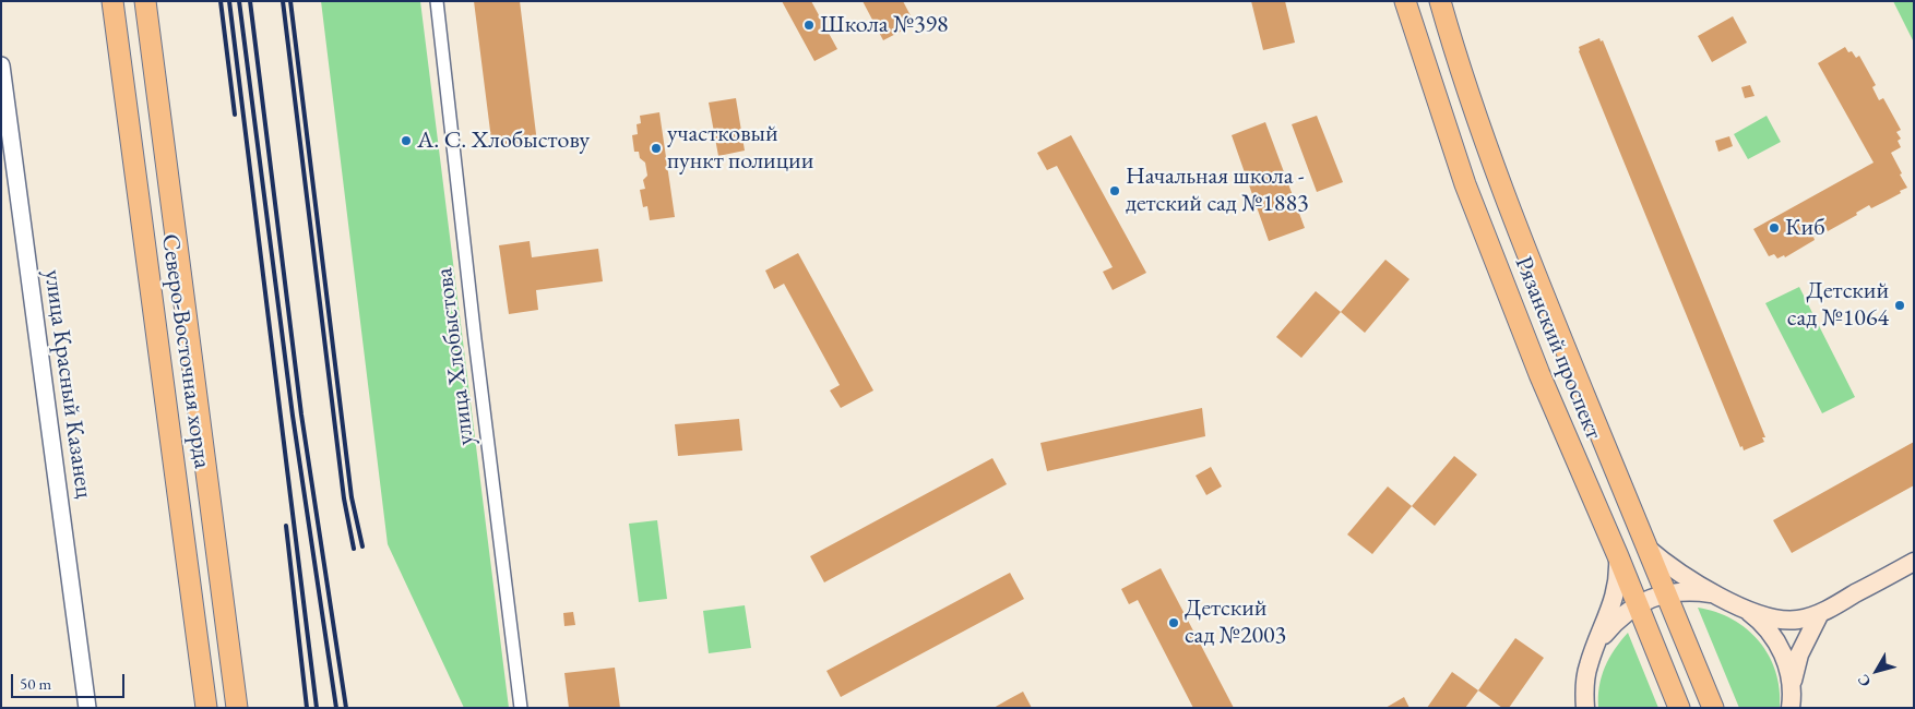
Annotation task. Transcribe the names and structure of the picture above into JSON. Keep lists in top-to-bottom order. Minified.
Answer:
{"streets":{"main road":["Рязанский проспект","Северо-Восточная хорда"],"street":["улица Хлобыстова","улица Красный Казанец"]},"places":["Школа №398","А. С. Хлобыстову","участковый пункт полиции","Начальная школа - детский сад №1883","Киб","Детский сад №1064","Детский сад №2003"],"scale_bar":"50 m","north":"bottom left"}
